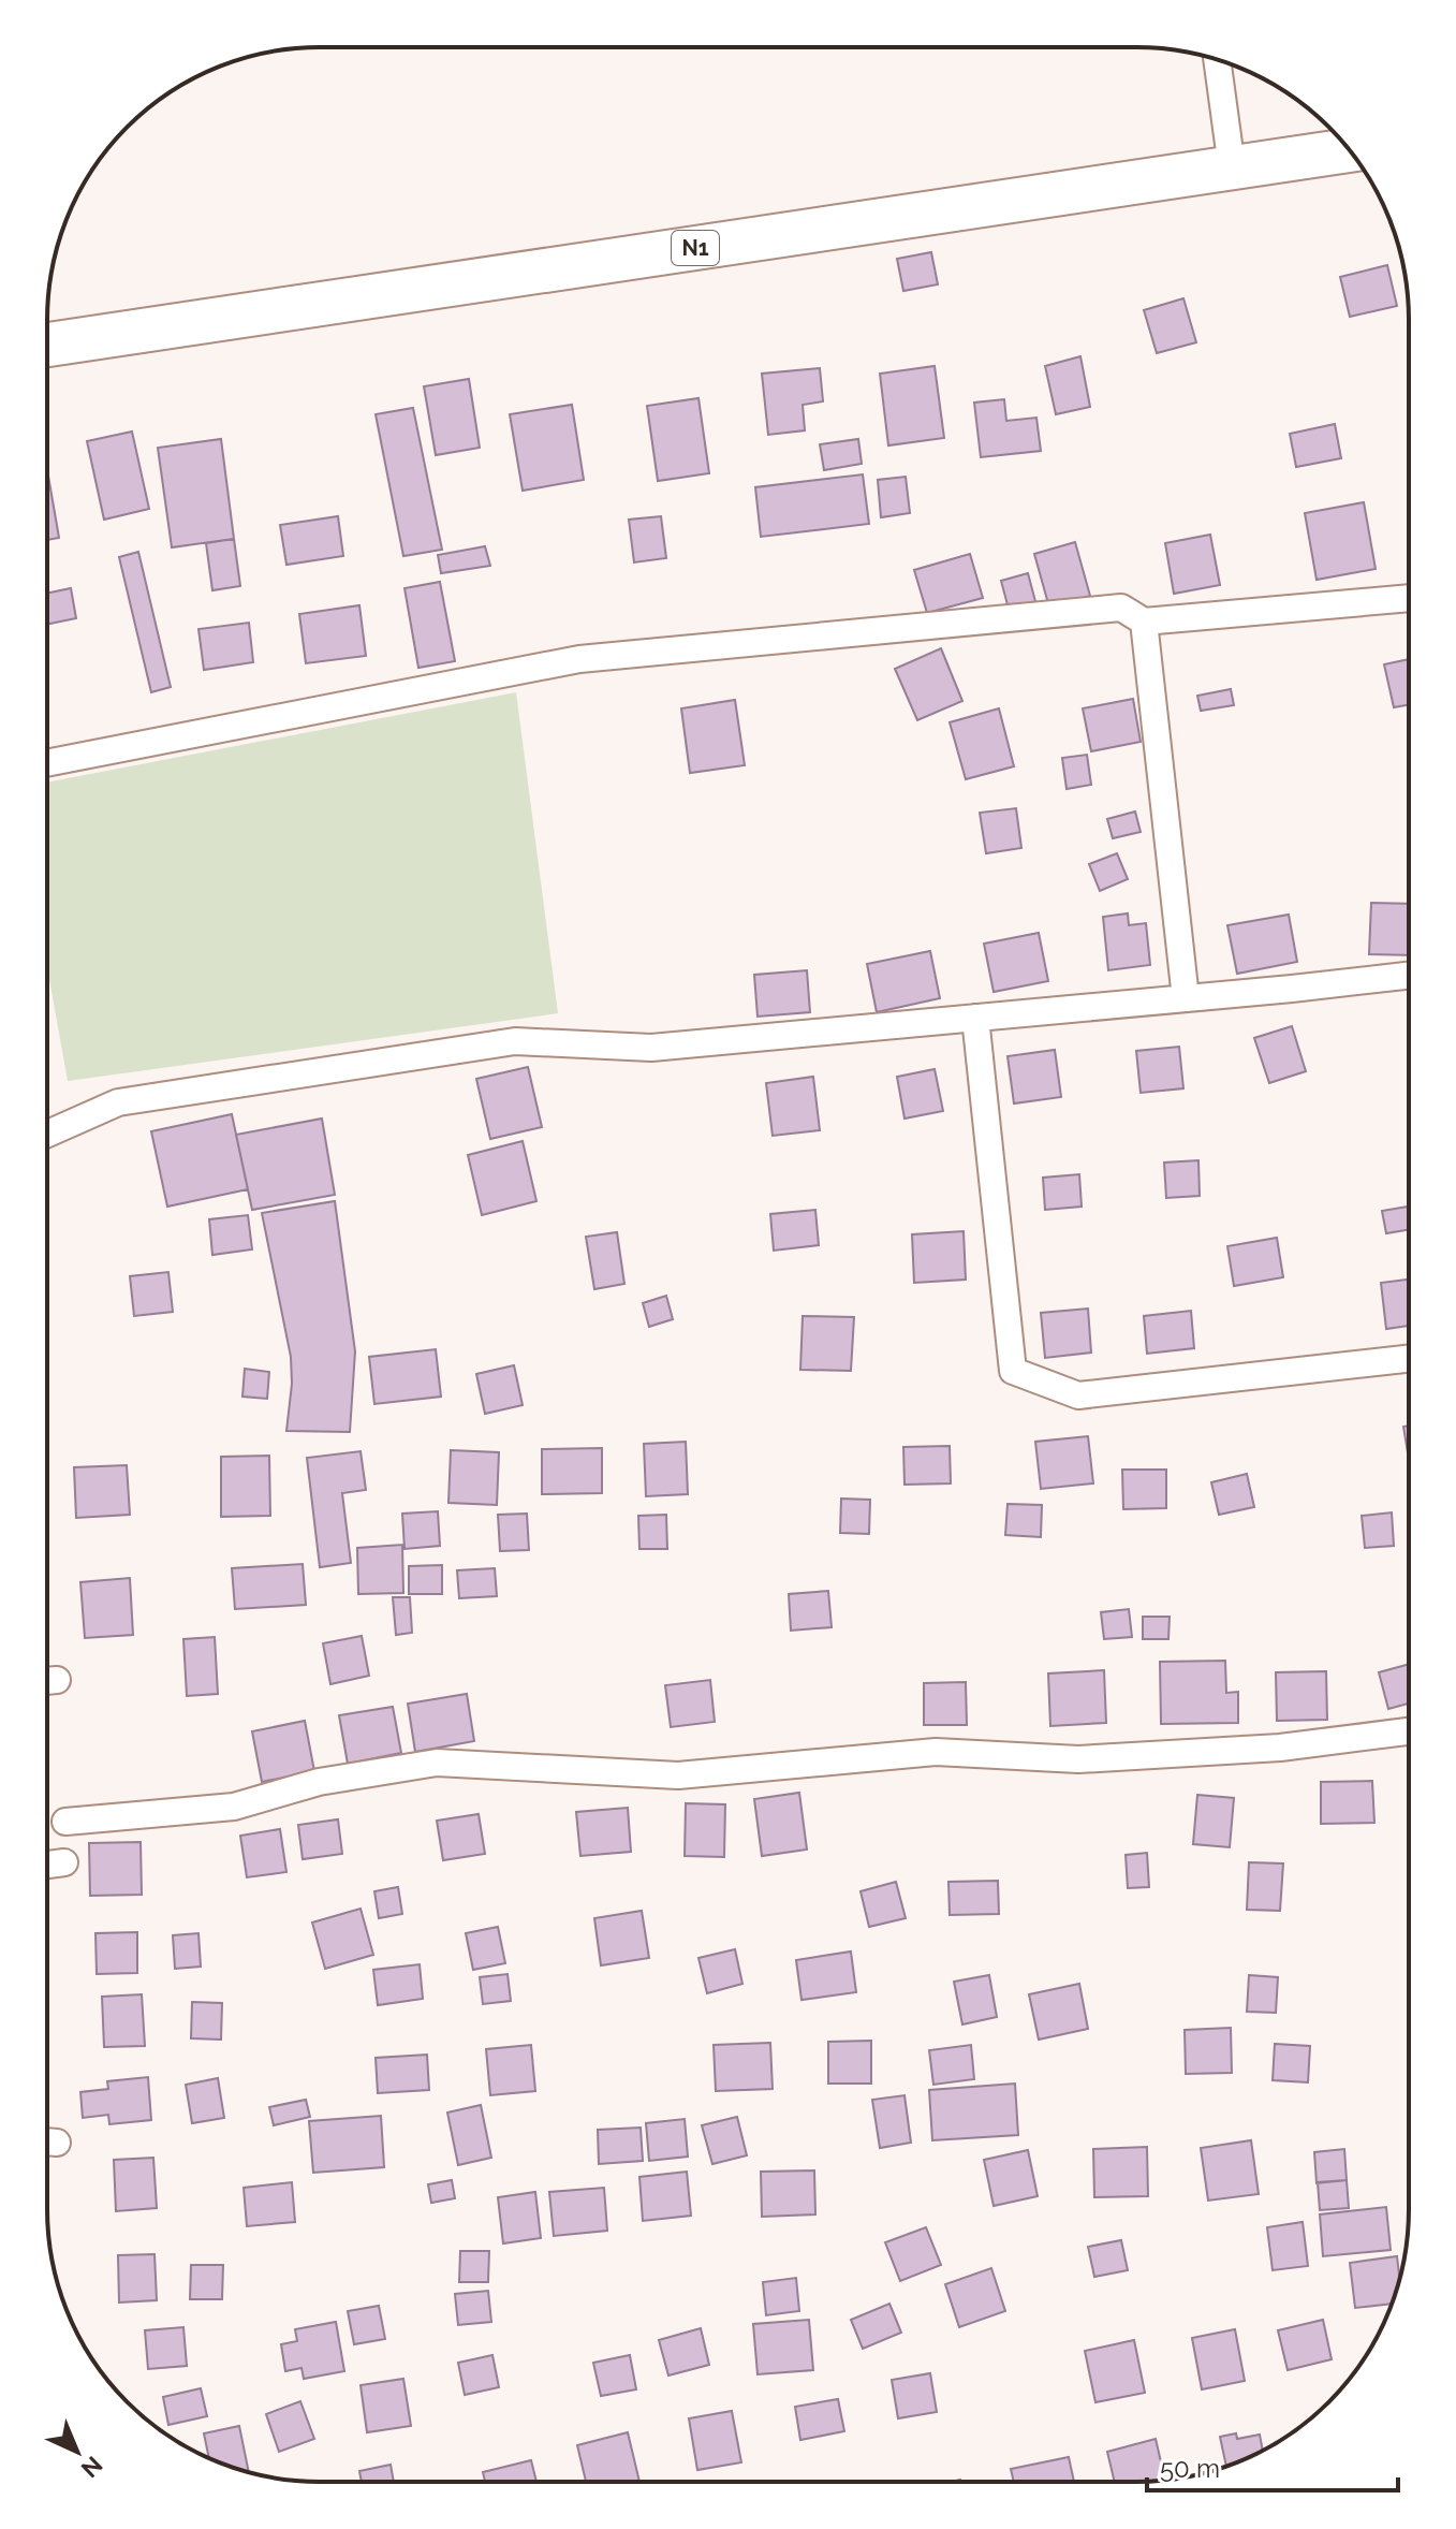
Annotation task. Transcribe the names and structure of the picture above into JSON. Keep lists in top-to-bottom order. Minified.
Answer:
{"streets":{"highway":["N1"]},"scale_bar":"50 m","north":"bottom right"}
